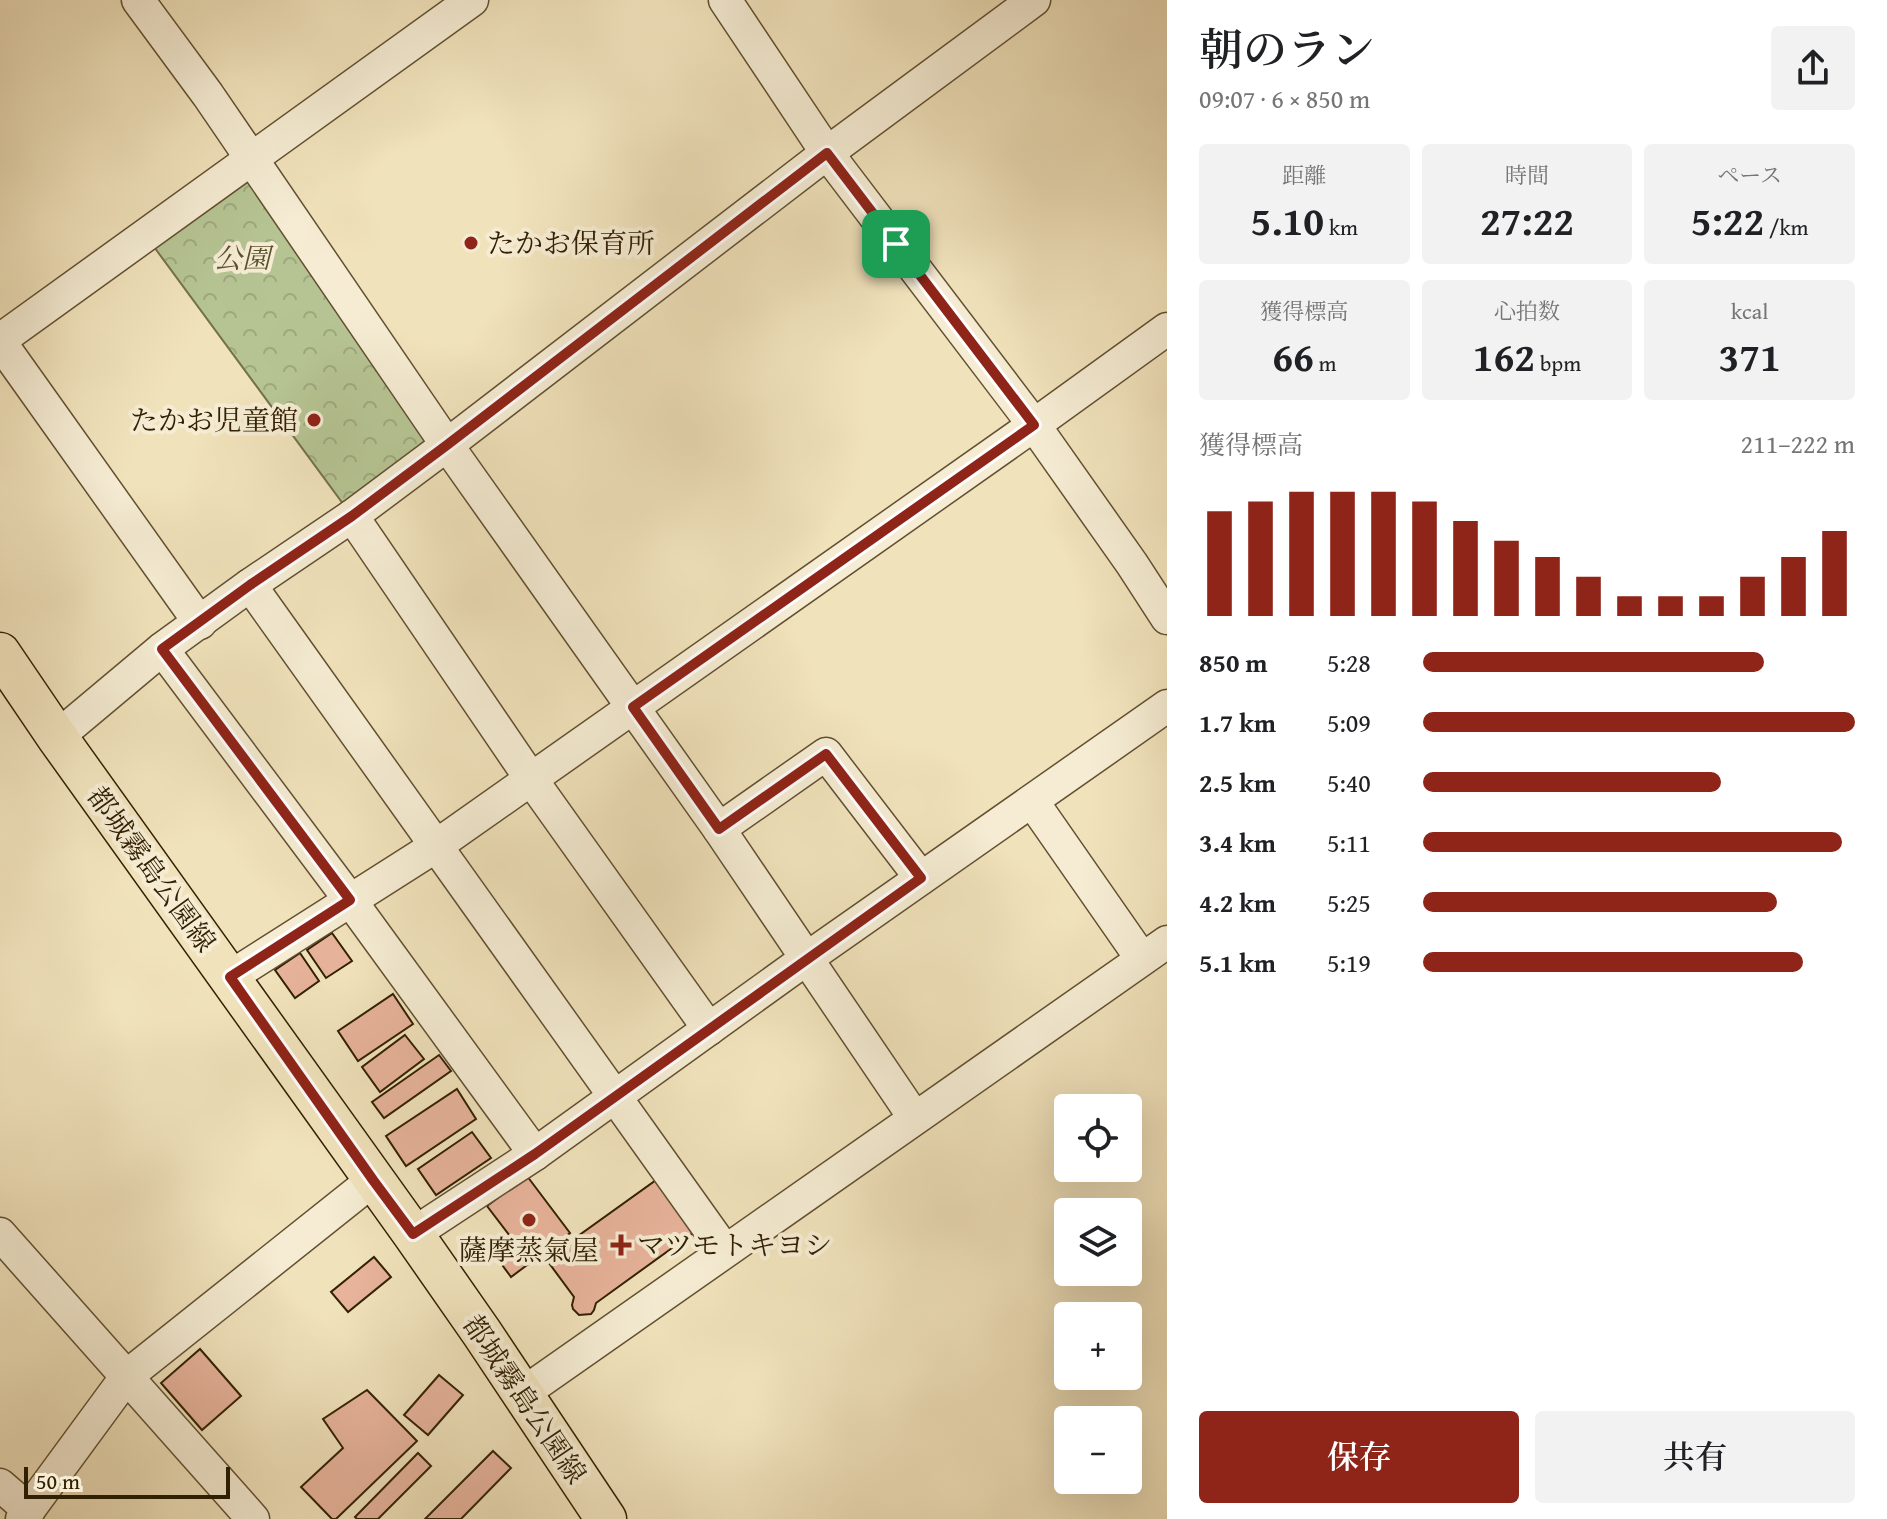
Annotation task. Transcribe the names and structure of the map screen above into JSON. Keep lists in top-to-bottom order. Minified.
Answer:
{"streets":{"main road":["都城霧島公園線"]},"parks":["公園"],"places":{"other":["たかお保育所","たかお児童館","薩摩蒸氣屋"],"health":["マツモトキヨシ"]},"scale_bar":"50 m","page":{"heading":["朝のラン","09:07 · 6 × 850 m"],"stats":[["距離","5.10 km"],["時間","27:22"],["ペース","5:22 /km"],["獲得標高","66 m"],["心拍数","162 bpm"],["kcal","371"]],"chart":["獲得標高","211–222 m"],"list":[{"name":"850 m","note":"5:28"},{"name":"1.7 km","note":"5:09"},{"name":"2.5 km","note":"5:40"},{"name":"3.4 km","note":"5:11"},{"name":"4.2 km","note":"5:25"},{"name":"5.1 km","note":"5:19"}],"map_buttons":["+","−"],"buttons":["保存","共有"],"scale":"50 m"}}
